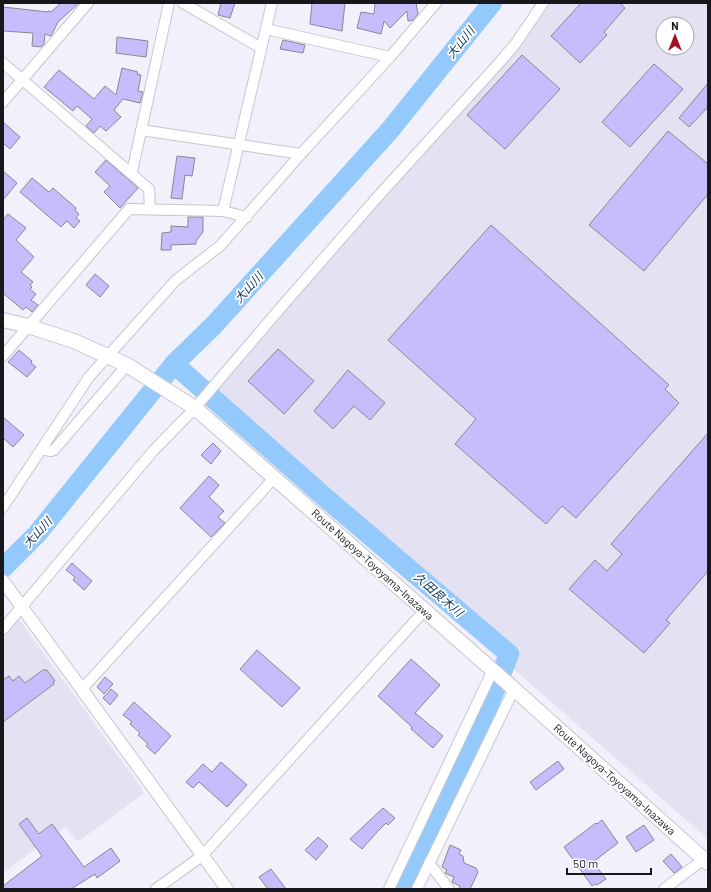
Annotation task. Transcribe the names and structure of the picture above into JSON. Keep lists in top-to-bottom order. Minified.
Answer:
{"streets":{"main road":["Route Nagoya-Toyoyama-Inazawa"]},"water":["大山川","久田良木川"],"scale_bar":"50 m","north":"top"}
